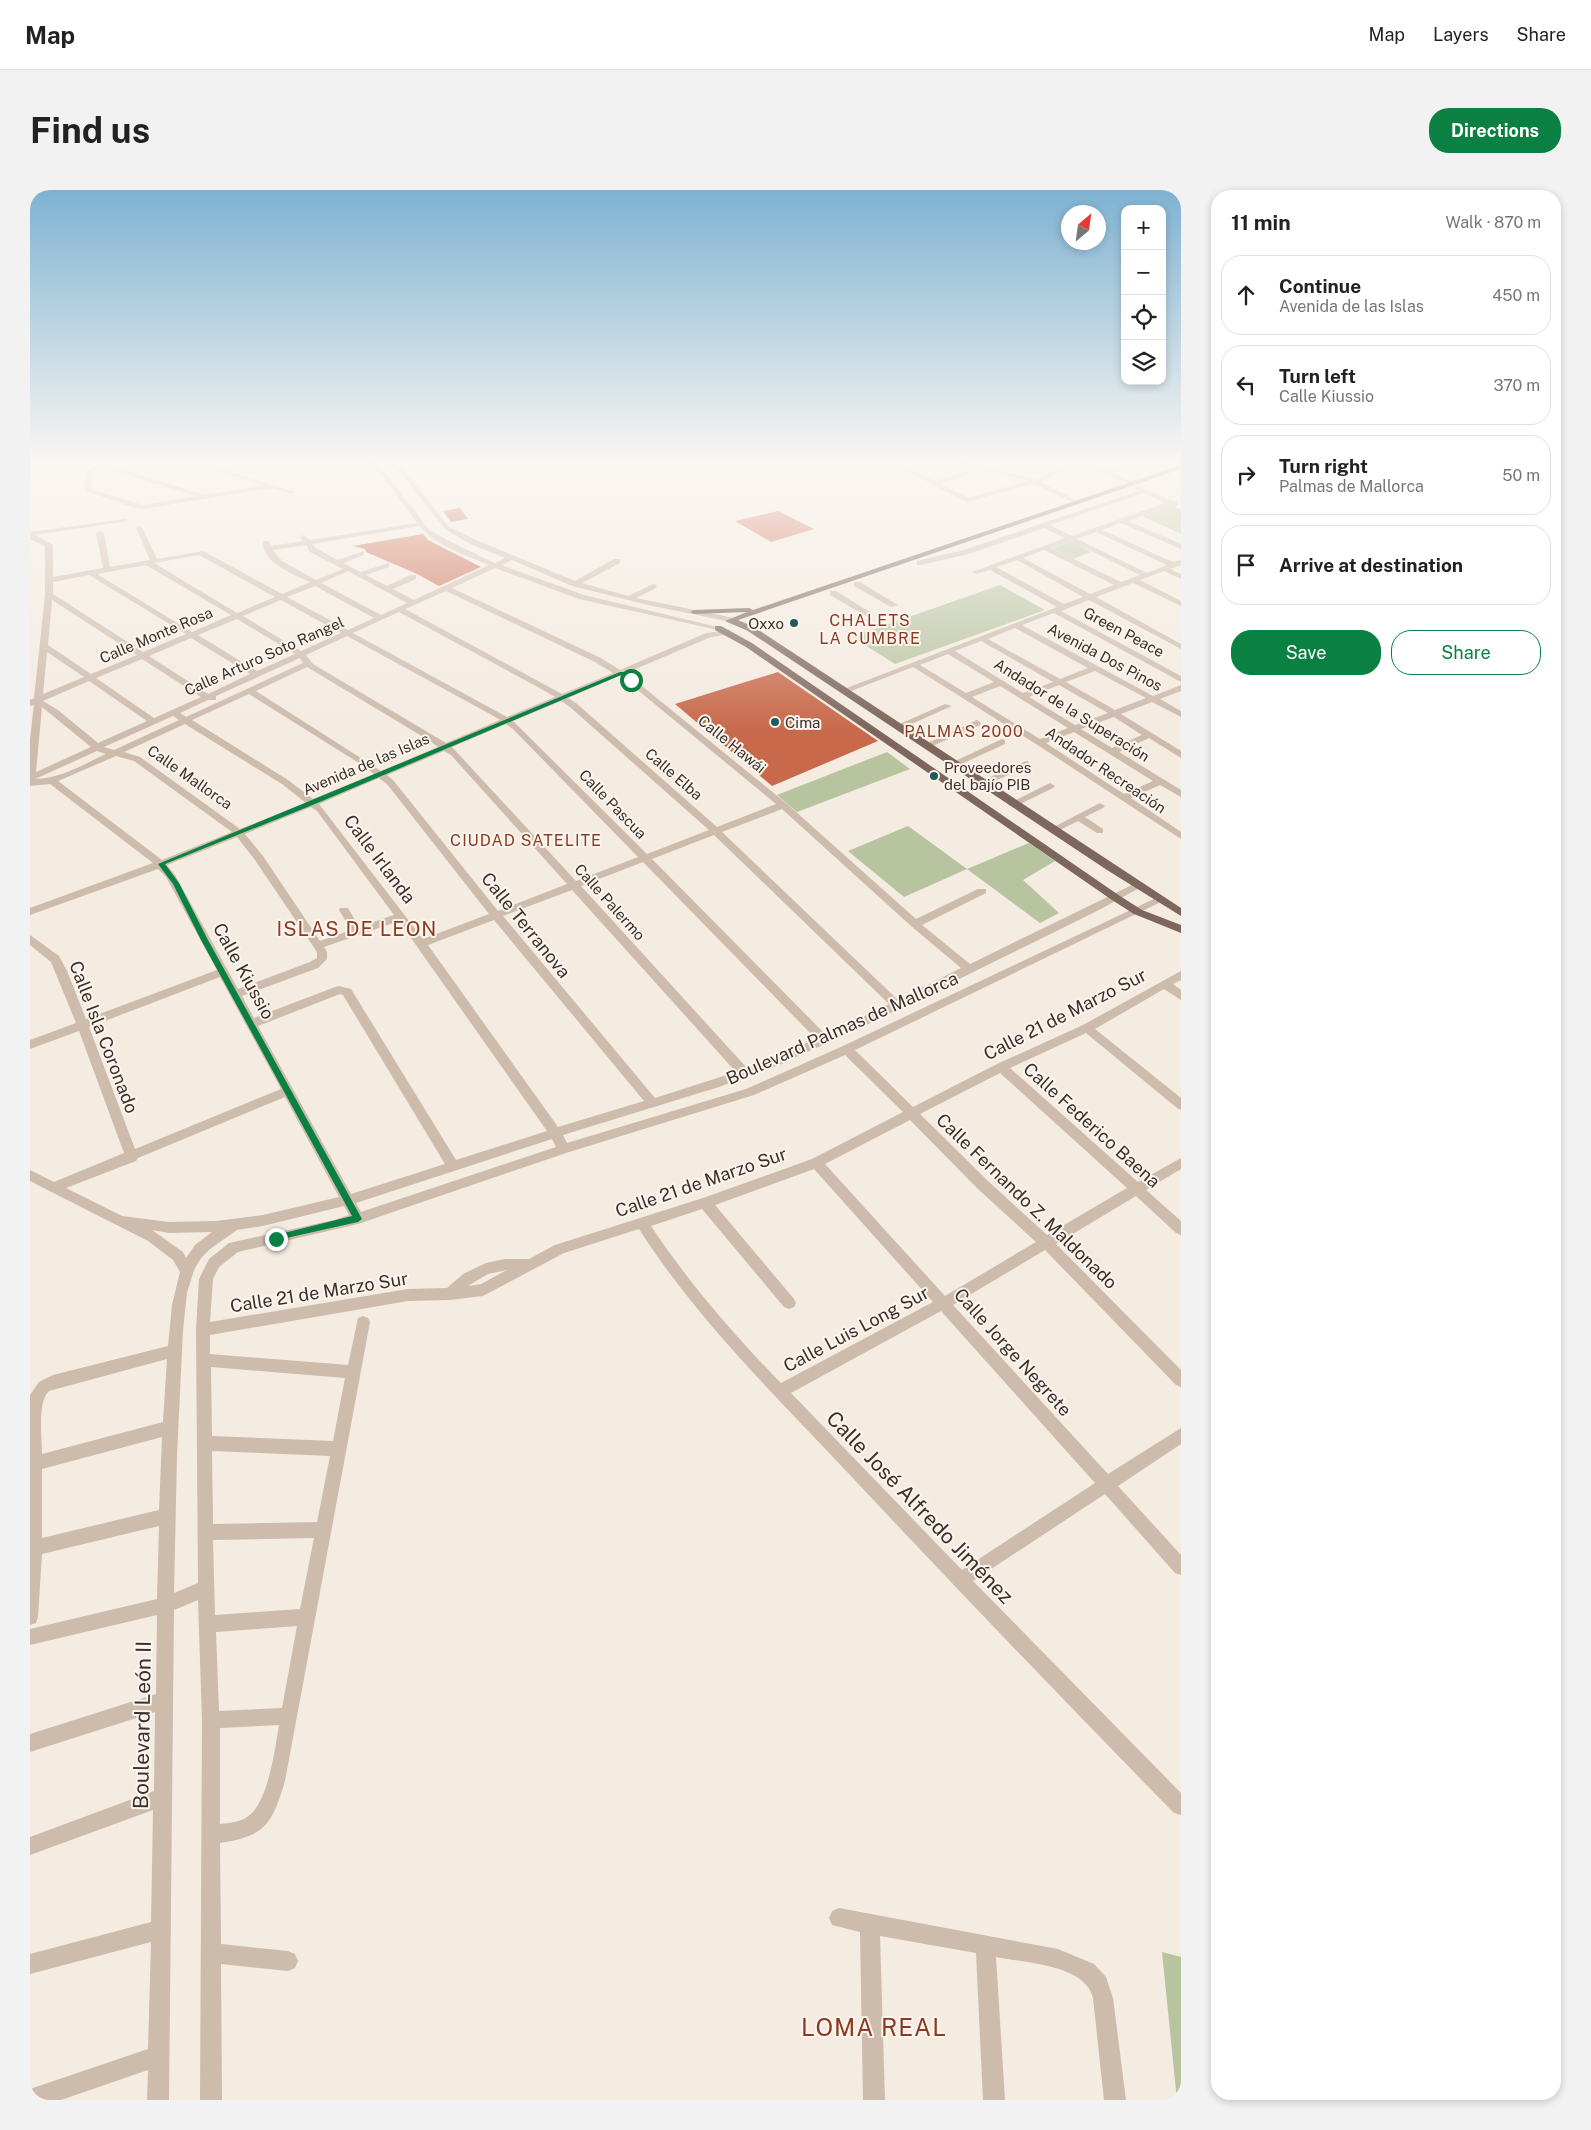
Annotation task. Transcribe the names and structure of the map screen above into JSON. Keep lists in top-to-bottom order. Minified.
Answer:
{"streets":{"street":["Green Peace","Calle Monte Rosa","Calle Arturo Soto Rangel","Avenida Dos Pinos","Andador de la Superación","Calle Hawái","Avenida de las Islas","Andador Recreación","Calle Elba","Calle Mallorca","Calle Pascua","Calle Irlanda","Calle Palermo","Calle Terranova","Calle Kiussio","Calle 21 de Marzo Sur","Boulevard Palmas de Mallorca","Calle Isla Coronado","Calle Federico Baena","Calle Fernando Z. Maldonado","Calle Luis Long Sur","Calle Jorge Negrete","Calle José Alfredo Jiménez","Boulevard León II"]},"crossings":[["Calle Monte Rosa","Calle Mallorca"],["Calle Arturo Soto Rangel","Calle Hawái"],["Calle Arturo Soto Rangel","Calle Elba"],["Calle Arturo Soto Rangel","Calle Mallorca"],["Calle Arturo Soto Rangel","Calle Pascua"],["Calle Arturo Soto Rangel","Calle Irlanda"],["Calle Arturo Soto Rangel","Calle Palermo"],["Calle Hawái","Avenida de las Islas"],["Calle Hawái","Boulevard Palmas de Mallorca"],["Avenida de las Islas","Calle Elba"],["Avenida de las Islas","Calle Mallorca"],["Avenida de las Islas","Calle Pascua"],["Avenida de las Islas","Calle Irlanda"],["Avenida de las Islas","Calle Palermo"],["Avenida de las Islas","Calle Terranova"],["Avenida de las Islas","Calle Kiussio"],["Calle Elba","Boulevard Palmas de Mallorca"],["Calle Mallorca","Calle Kiussio"],["Calle Pascua","Boulevard Palmas de Mallorca"],["Calle Irlanda","Boulevard Palmas de Mallorca"],["Calle Palermo","Boulevard Palmas de Mallorca"],["Calle Terranova","Boulevard Palmas de Mallorca"],["Calle Kiussio","Boulevard Palmas de Mallorca"],["Calle 21 de Marzo Sur","Boulevard Palmas de Mallorca"],["Calle 21 de Marzo Sur","Calle Federico Baena"],["Calle 21 de Marzo Sur","Calle Fernando Z. Maldonado"],["Calle 21 de Marzo Sur","Calle Jorge Negrete"],["Calle 21 de Marzo Sur","Calle José Alfredo Jiménez"],["Boulevard Palmas de Mallorca","Calle Fernando Z. Maldonado"],["Boulevard Palmas de Mallorca","Boulevard León II"],["Calle Federico Baena","Calle Luis Long Sur"],["Calle Fernando Z. Maldonado","Calle Luis Long Sur"],["Calle Luis Long Sur","Calle Jorge Negrete"],["Calle Luis Long Sur","Calle José Alfredo Jiménez"]],"districts":["CHALETS LA CUMBRE","PALMAS 2000","CIUDAD SATELITE","ISLAS DE LEON","LOMA REAL"],"places":["Oxxo","Cima","Proveedores del bajío PIB"],"north":"top right","page":{"header":"Map","nav":["Map","Layers","Share"],"buttons":["Directions",["Save","Share"]],"title":"Find us","heading":["11 min","Walk · 870 m"],"map_buttons":["+","−"],"list":[["Continue","Avenida de las Islas","450 m"],["Turn left","Calle Kiussio","370 m"],["Turn right","Palmas de Mallorca","50 m"],"Arrive at destination"]}}
